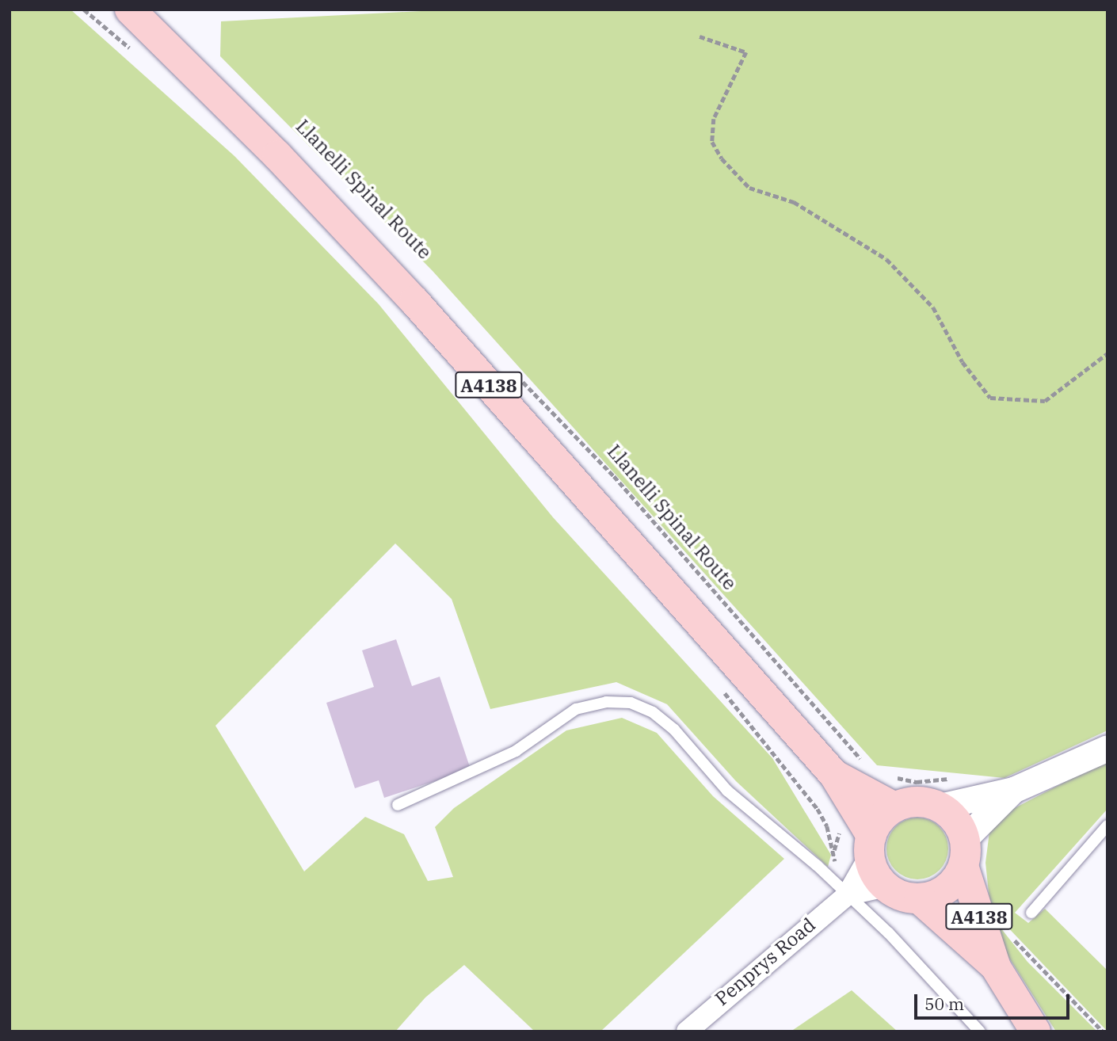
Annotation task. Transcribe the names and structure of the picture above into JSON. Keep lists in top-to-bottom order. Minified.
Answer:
{"streets":{"highway":["A4138"],"street":["Penprys Road"],"path":["Llanelli Spinal Route"]},"crossings":[["A4138","Penprys Road"]],"scale_bar":"50 m"}
